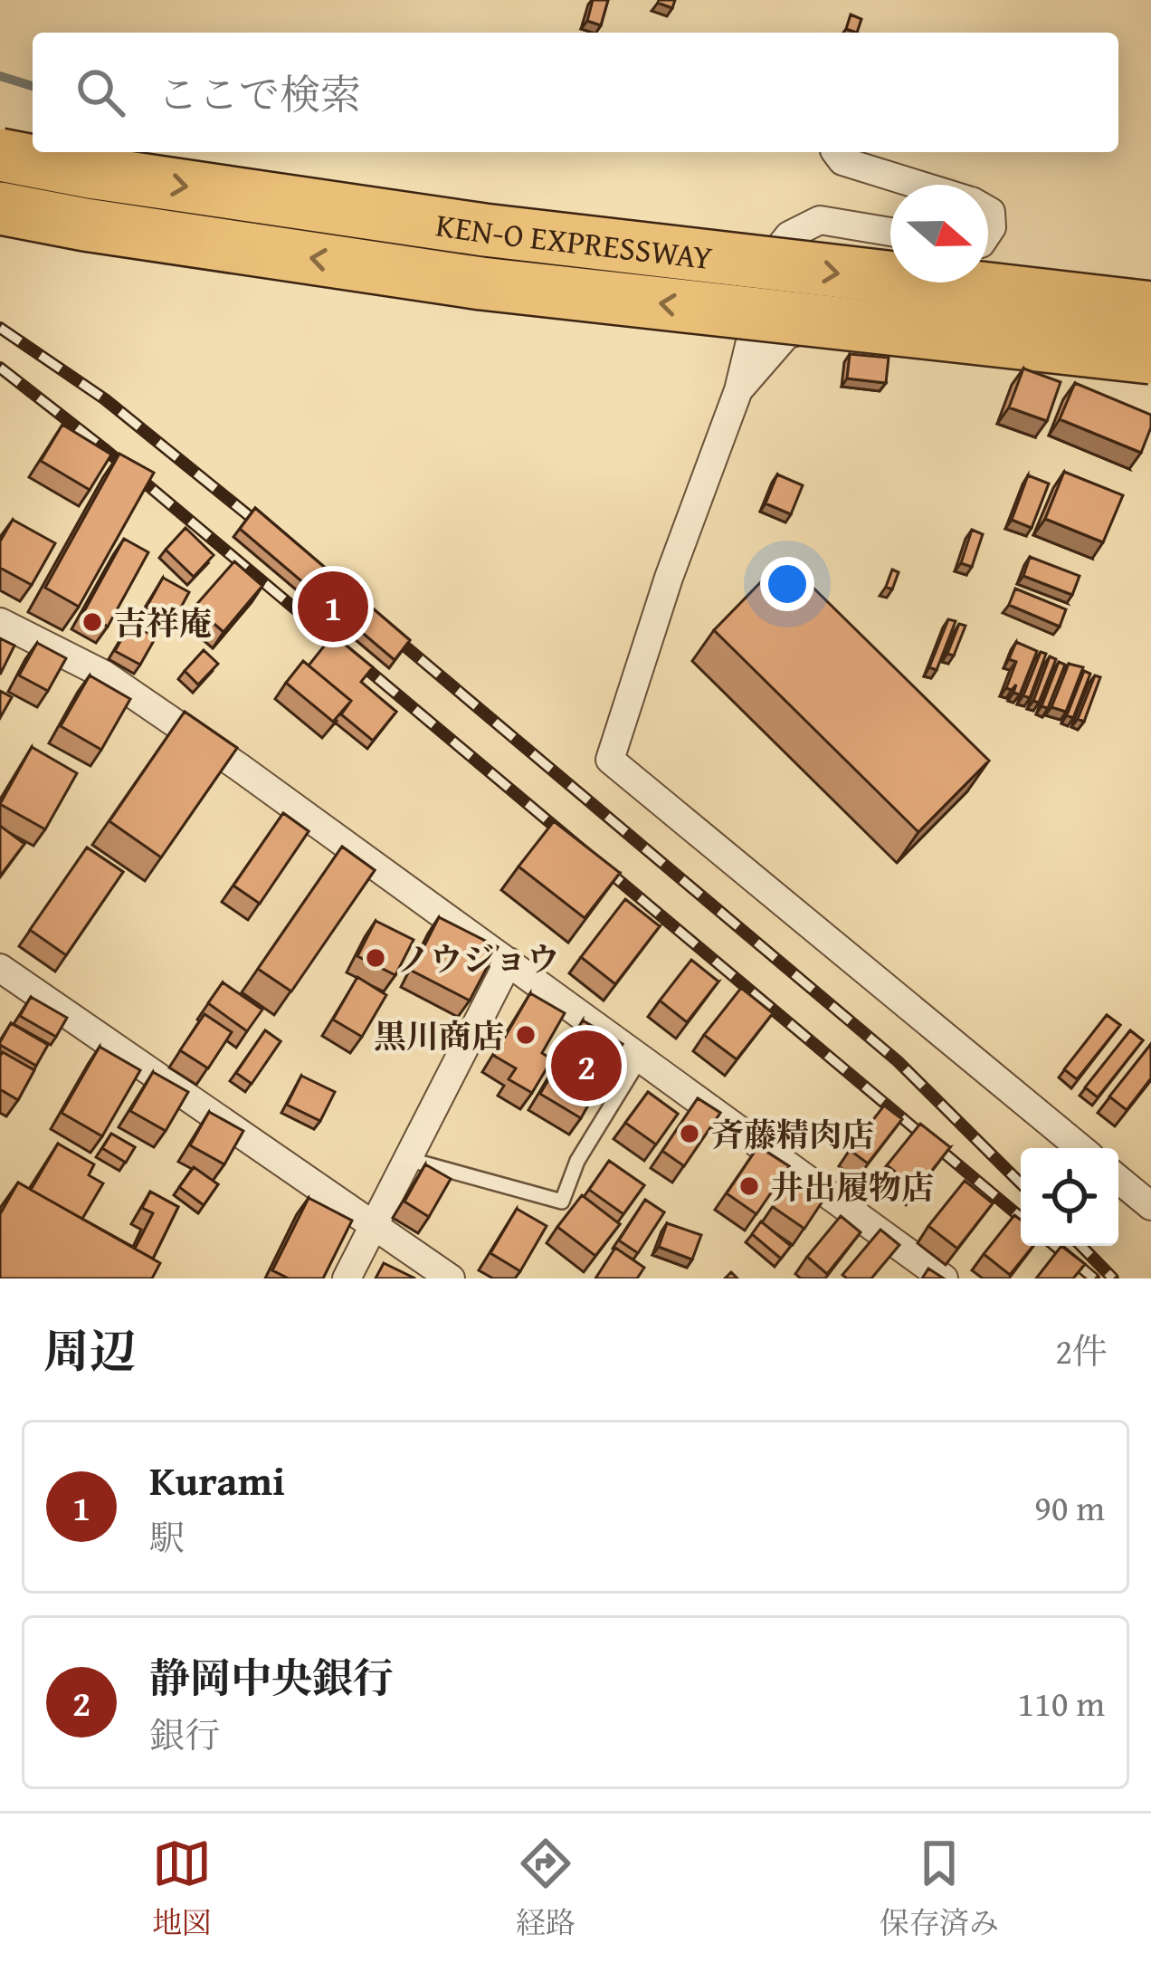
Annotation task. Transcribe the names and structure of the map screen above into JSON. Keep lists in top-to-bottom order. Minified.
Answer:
{"streets":{"highway":["KEN-O EXPRESSWAY"]},"places":["吉祥庵","ノウジョウ","黒川商店","斉藤精肉店","井出履物店"],"north":"right","page":{"search":"ここで検索","pins":["1","2"],"heading":["周辺","2件"],"list":[{"mark":"1","name":"Kurami","note":"駅","value":"90 m"},{"mark":"2","name":"静岡中央銀行","note":"銀行","value":"110 m"}],"nav":["地図","経路","保存済み"]}}
